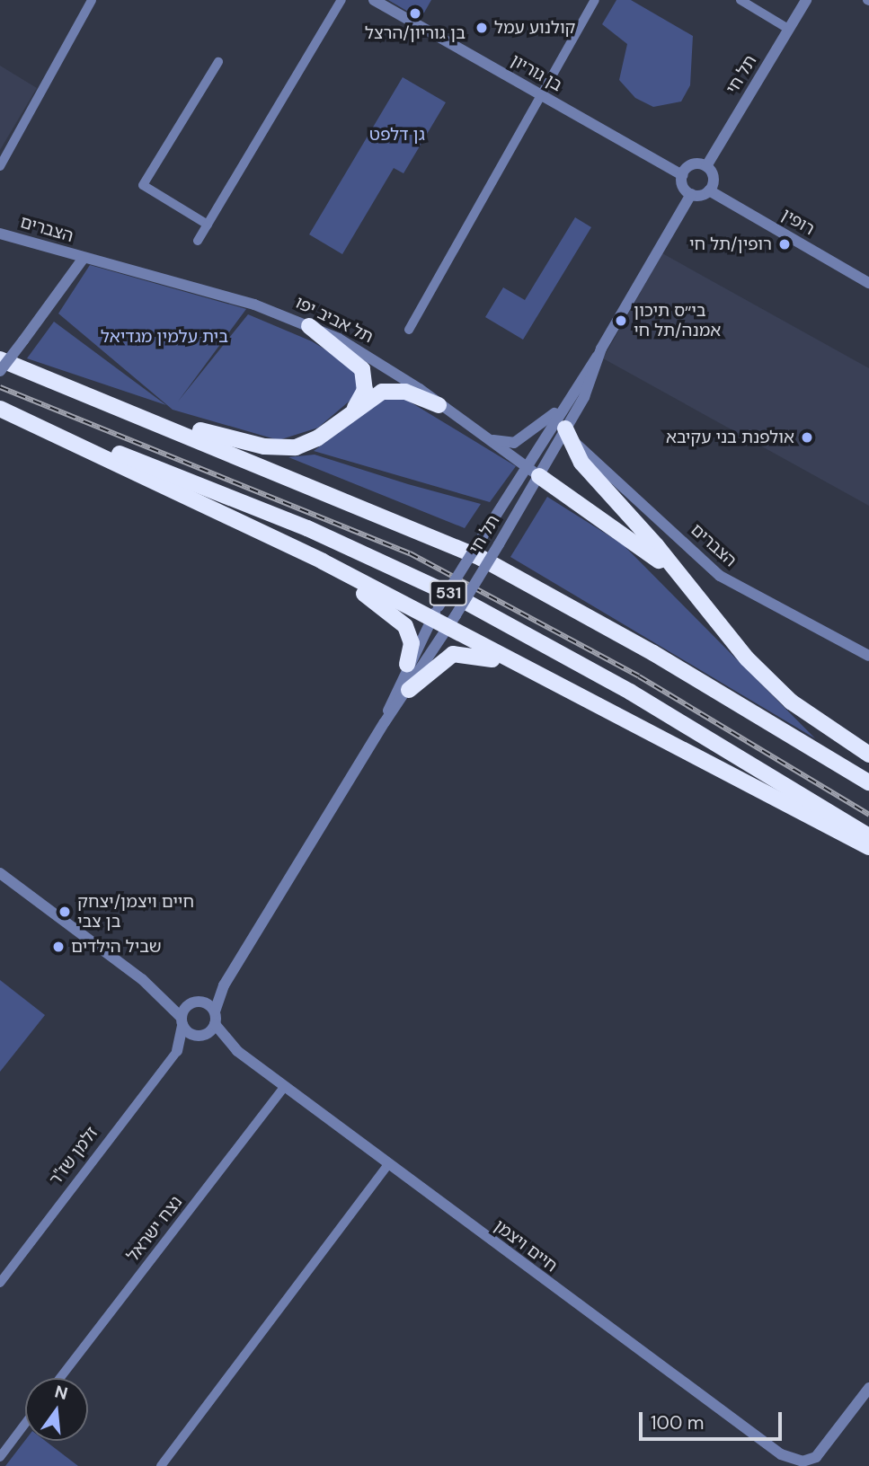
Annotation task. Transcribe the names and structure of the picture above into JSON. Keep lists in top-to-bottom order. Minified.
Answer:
{"streets":{"highway":["531"],"street":["בן גוריון","תל חי","רופין","הצברים","תל אביב יפו","זלמן שז\"ר","נצח ישראל","חיים ויצמן"]},"crossings":[["בן גוריון","תל חי"],["בן גוריון","רופין"],["תל חי","רופין"],["תל חי","הצברים"],["תל חי","תל אביב יפו"],["תל חי","זלמן שז\"ר"],["תל חי","חיים ויצמן"],["הצברים","תל אביב יפו"],["זלמן שז\"ר","חיים ויצמן"],["נצח ישראל","חיים ויצמן"]],"parks":["גן דלפט","בית עלמין מגדיאל"],"places":["בן גוריון/הרצל","קולנוע עמל","רופין/תל חי","בי״ס תיכון אמנה/תל חי","אולפנת בני עקיבא","חיים ויצמן/יצחק בן צבי","שביל הילדים"],"scale_bar":"100 m","north":"top"}
